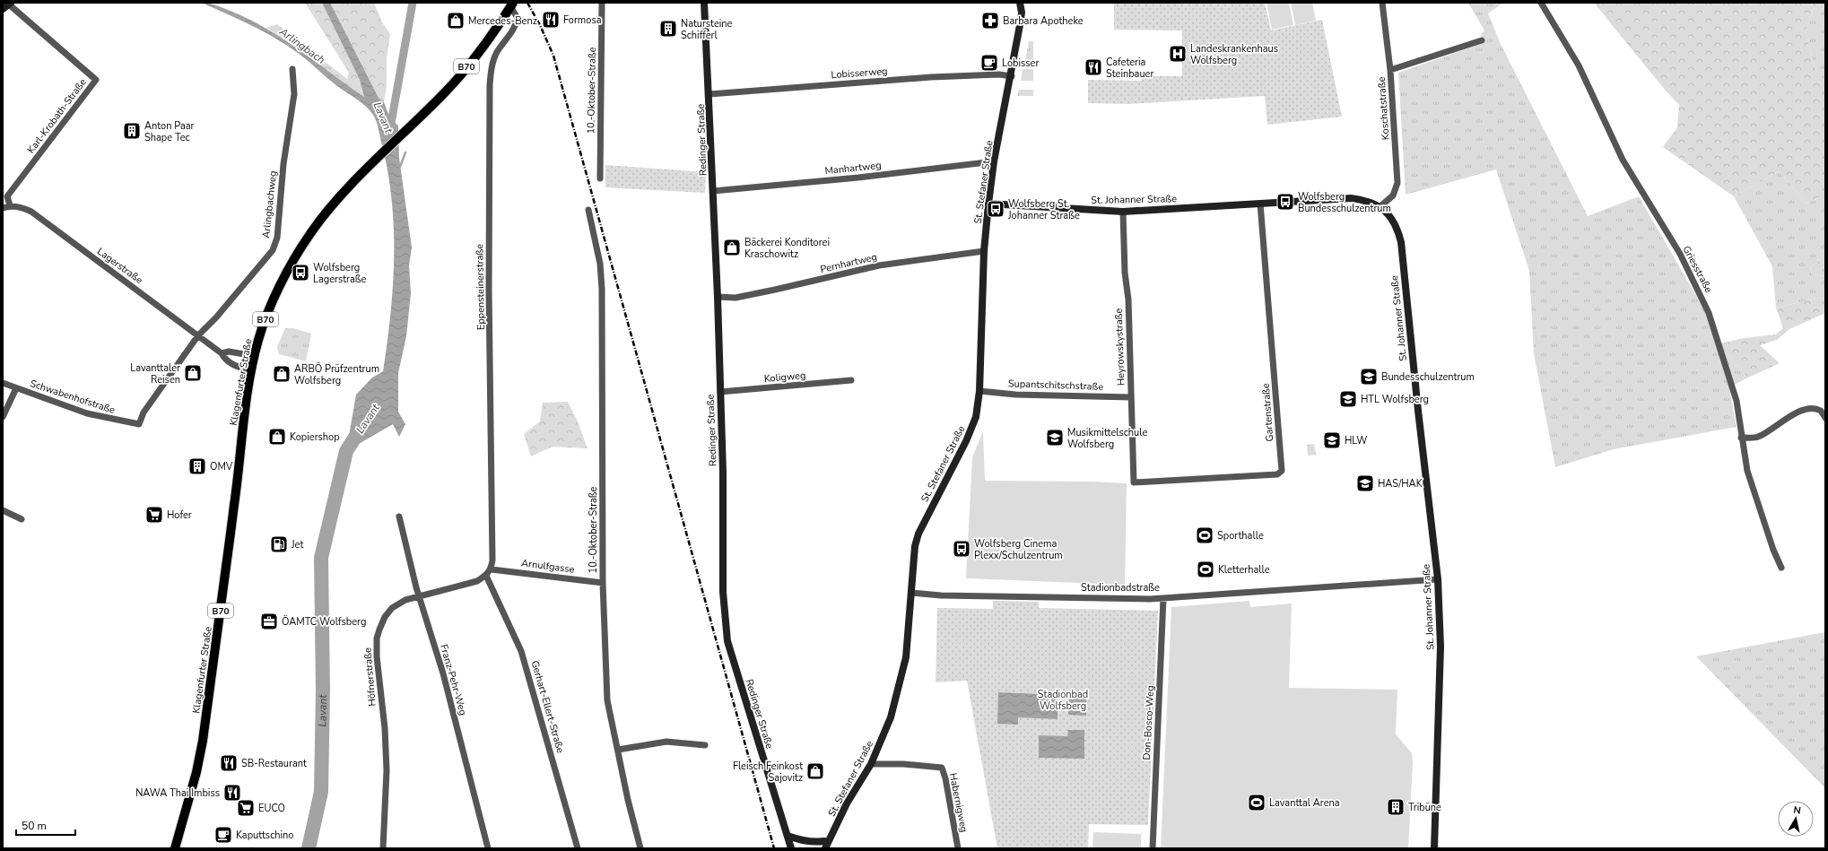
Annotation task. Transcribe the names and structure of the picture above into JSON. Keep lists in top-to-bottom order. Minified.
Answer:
{"streets":{"main road":["B70","Klagenfurter Straße"],"street":["Lobisserweg","10.-Oktober-Straße","Koschatstraße","Karl-Krobath-Straße","Redinger Straße","Manhartweg","St. Stefaner Straße","St. Johanner Straße","Arlingbachweg","Pernhartweg","Lagerstraße","Griesstraße","Eppensteinerstraße","Heyrowskystraße","Koligweg","Supantschitschstraße","Schwabenhofstraße","Gartenstraße","Arnulfgasse","Stadionbadstraße","Höfnerstraße","Franz-Pehr-Weg","Gerhart-Ellert-Straße","Don-Bosco-Weg","Habernigweg"]},"crossings":[["Lobisserweg","Redinger Straße"],["Lobisserweg","St. Stefaner Straße"],["10.-Oktober-Straße","Arnulfgasse"],["Koschatstraße","St. Johanner Straße"],["Karl-Krobath-Straße","Lagerstraße"],["Redinger Straße","Manhartweg"],["Redinger Straße","Pernhartweg"],["Redinger Straße","Koligweg"],["Manhartweg","St. Stefaner Straße"],["St. Stefaner Straße","St. Johanner Straße"],["St. Stefaner Straße","Pernhartweg"],["St. Stefaner Straße","Supantschitschstraße"],["St. Stefaner Straße","Stadionbadstraße"],["St. Stefaner Straße","Habernigweg"],["St. Johanner Straße","Heyrowskystraße"],["St. Johanner Straße","Gartenstraße"],["St. Johanner Straße","Stadionbadstraße"],["Arlingbachweg","Lagerstraße"],["Arlingbachweg","Schwabenhofstraße"],["Lagerstraße","Klagenfurter Straße"],["Lagerstraße","Schwabenhofstraße"],["Eppensteinerstraße","Klagenfurter Straße"],["Eppensteinerstraße","Arnulfgasse"],["Heyrowskystraße","Supantschitschstraße"],["Heyrowskystraße","Gartenstraße"],["Stadionbadstraße","Don-Bosco-Weg"],["Höfnerstraße","Franz-Pehr-Weg"],["Höfnerstraße","Gerhart-Ellert-Straße"]],"water":["Arlingbach","Lavant"],"parks":["Stadionbad Wolfsberg"],"places":{"restaurant":["Formosa","Cafeteria Steinbauer","SB-Restaurant","NAWA Thai Imbiss"],"shop":["Mercedes-Benz","Bäckerei Konditorei Kraschowitz","Lavanttaler Reisen","ARBÖ Prüfzentrum Wolfsberg","Kopiershop","Fleisch Feinkost Sajovitz"],"pharmacy":["Barbara Apotheke"],"building":["Natursteine Schifferl","Anton Paar Shape Tec","OMV","Tribüne"],"hospital":["Landeskrankenhaus Wolfsberg"],"cafe":["Lobisser","Kaputtschino"],"bus stop":["Wolfsberg Bundesschulzentrum","Wolfsberg St. Johanner Straße","Wolfsberg Lagerstraße","Wolfsberg Cinema Plexx/Schulzentrum"],"school or university":["Bundesschulzentrum","HTL Wolfsberg","Musikmittelschule Wolfsberg","HLW","HAS/HAK"],"supermarket":["Hofer","EUCO"],"sports":["Sporthalle","Kletterhalle","Lavanttal Arena"],"fuel station":["Jet"],"office":["ÖAMTC Wolfsberg"]},"scale_bar":"50 m","north":"top"}
